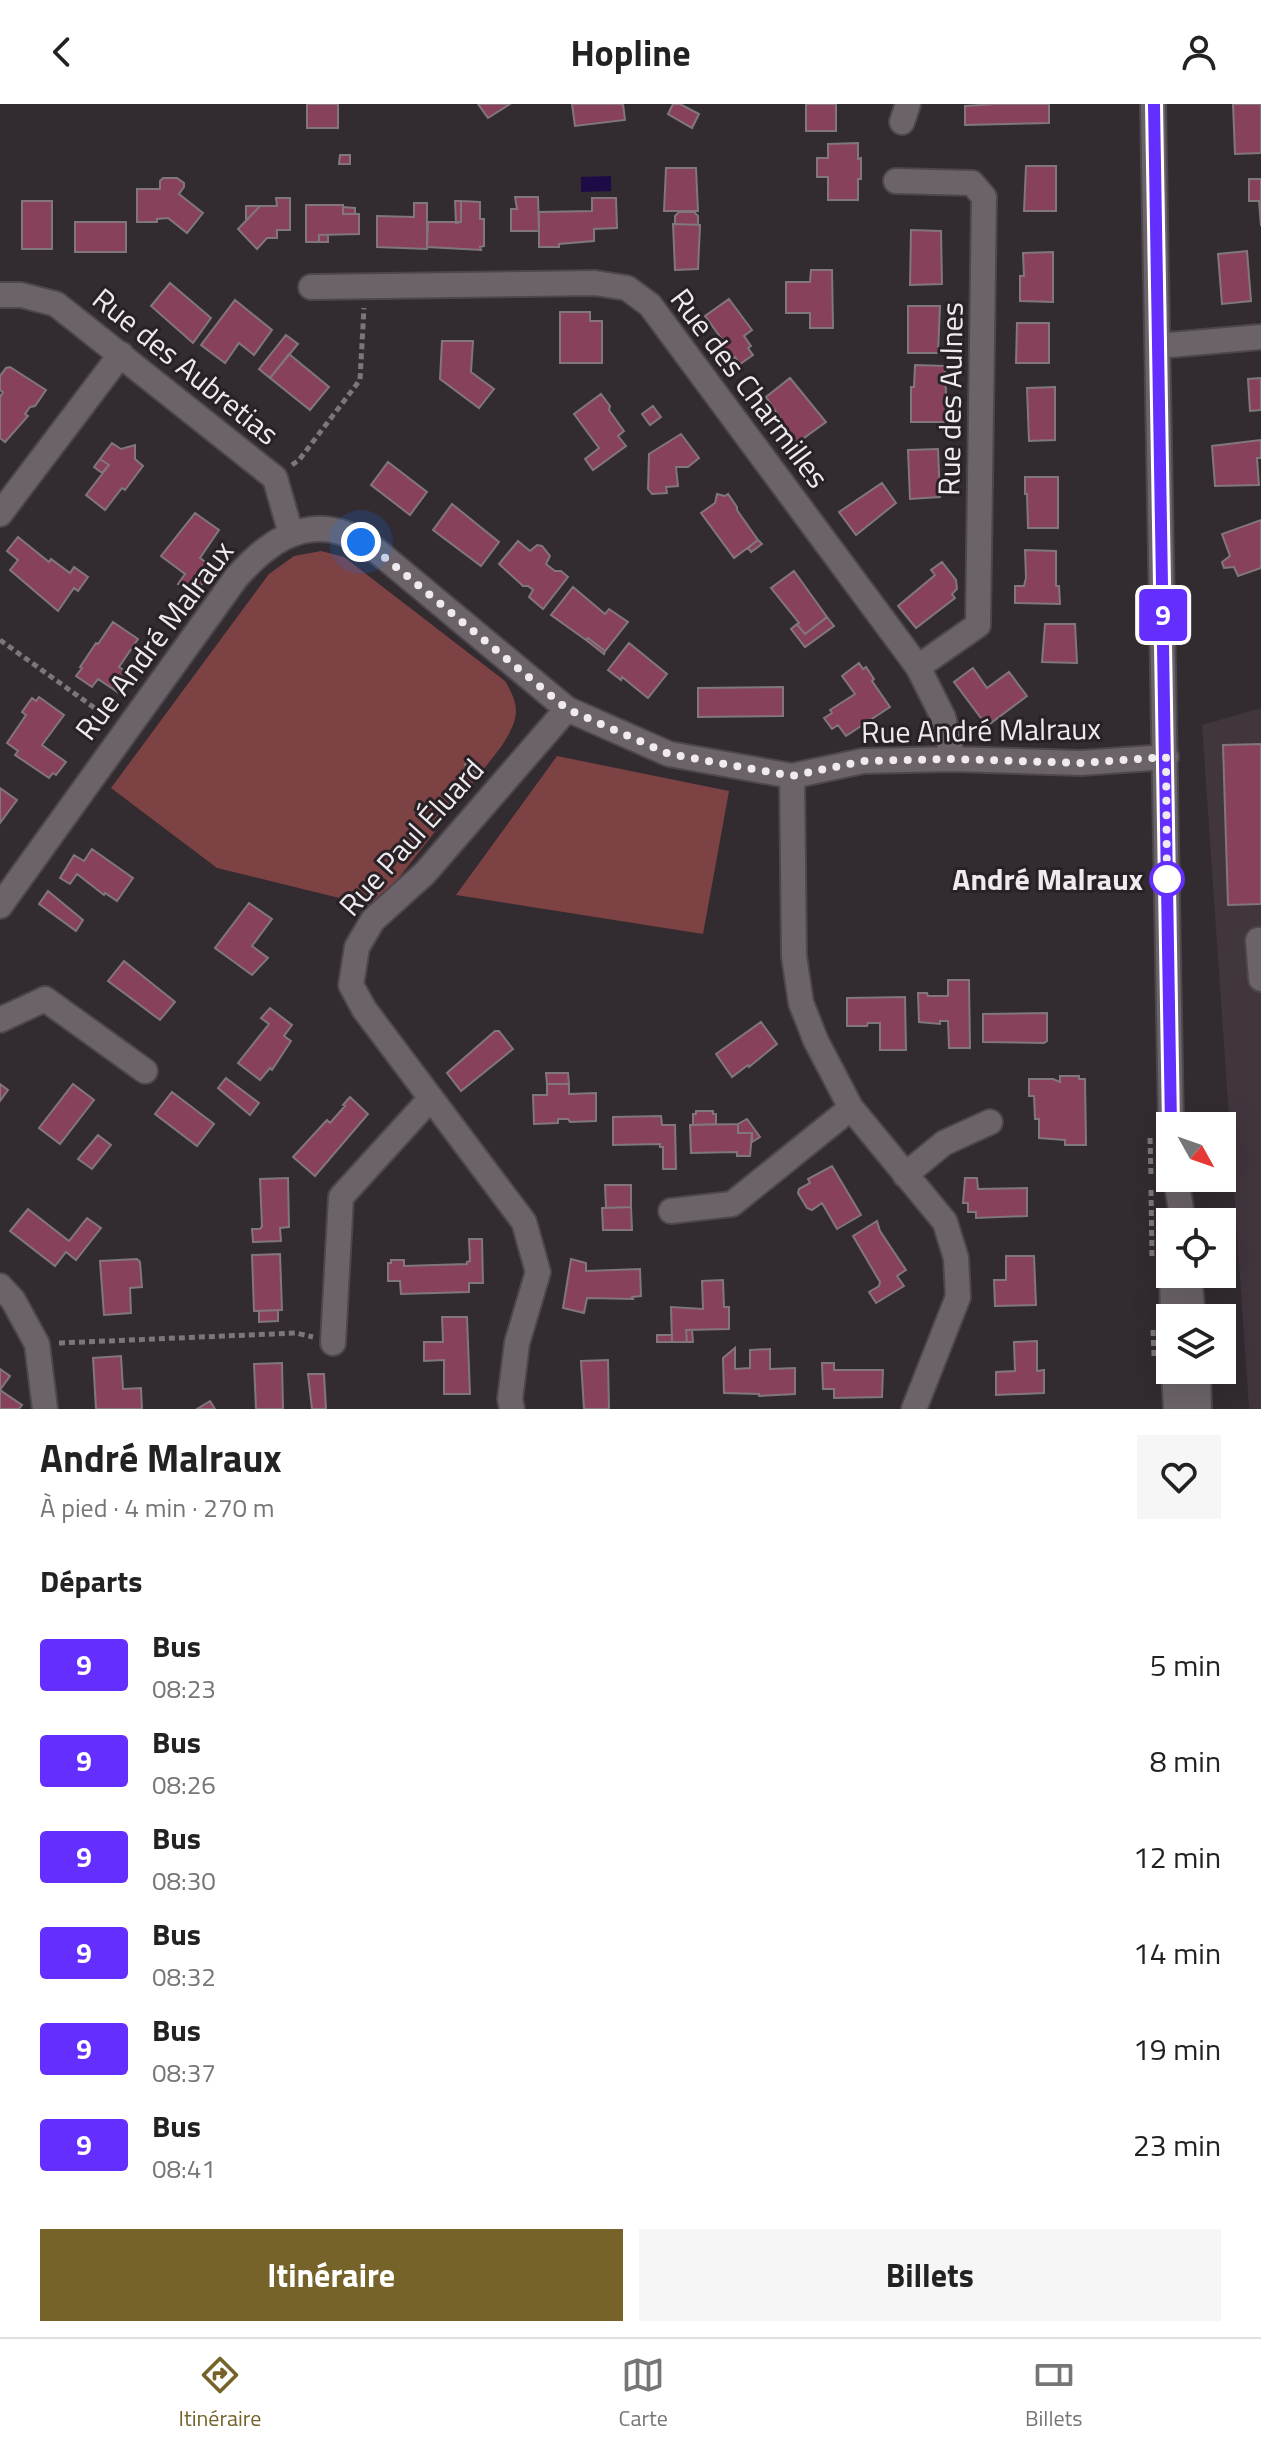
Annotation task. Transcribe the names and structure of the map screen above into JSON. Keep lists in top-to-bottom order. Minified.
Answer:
{"streets":{"street":["Rue des Aubretias","Rue des Charmilles","Rue des Aulnes","Rue André Malraux","Rue Paul Éluard"]},"crossings":[["Rue des Aubretias","Rue André Malraux"],["Rue des Charmilles","Rue des Aulnes"],["Rue des Charmilles","Rue André Malraux"],["Rue André Malraux","Rue Paul Éluard"]],"places":["André Malraux"],"lines":["bus line 9"],"north":"bottom right","page":{"header":"Hopline","on_map":"9","heading":[["André Malraux","À pied · 4 min · 270 m"],"Départs"],"list":[{"mark":"9","name":"Bus","note":"08:23","value":"5 min"},{"mark":"9","name":"Bus","note":"08:26","value":"8 min"},{"mark":"9","name":"Bus","note":"08:30","value":"12 min"},{"mark":"9","name":"Bus","note":"08:32","value":"14 min"},{"mark":"9","name":"Bus","note":"08:37","value":"19 min"},{"mark":"9","name":"Bus","note":"08:41","value":"23 min"}],"buttons":["Itinéraire","Billets"],"tabs":["Itinéraire","Carte","Billets"]}}
